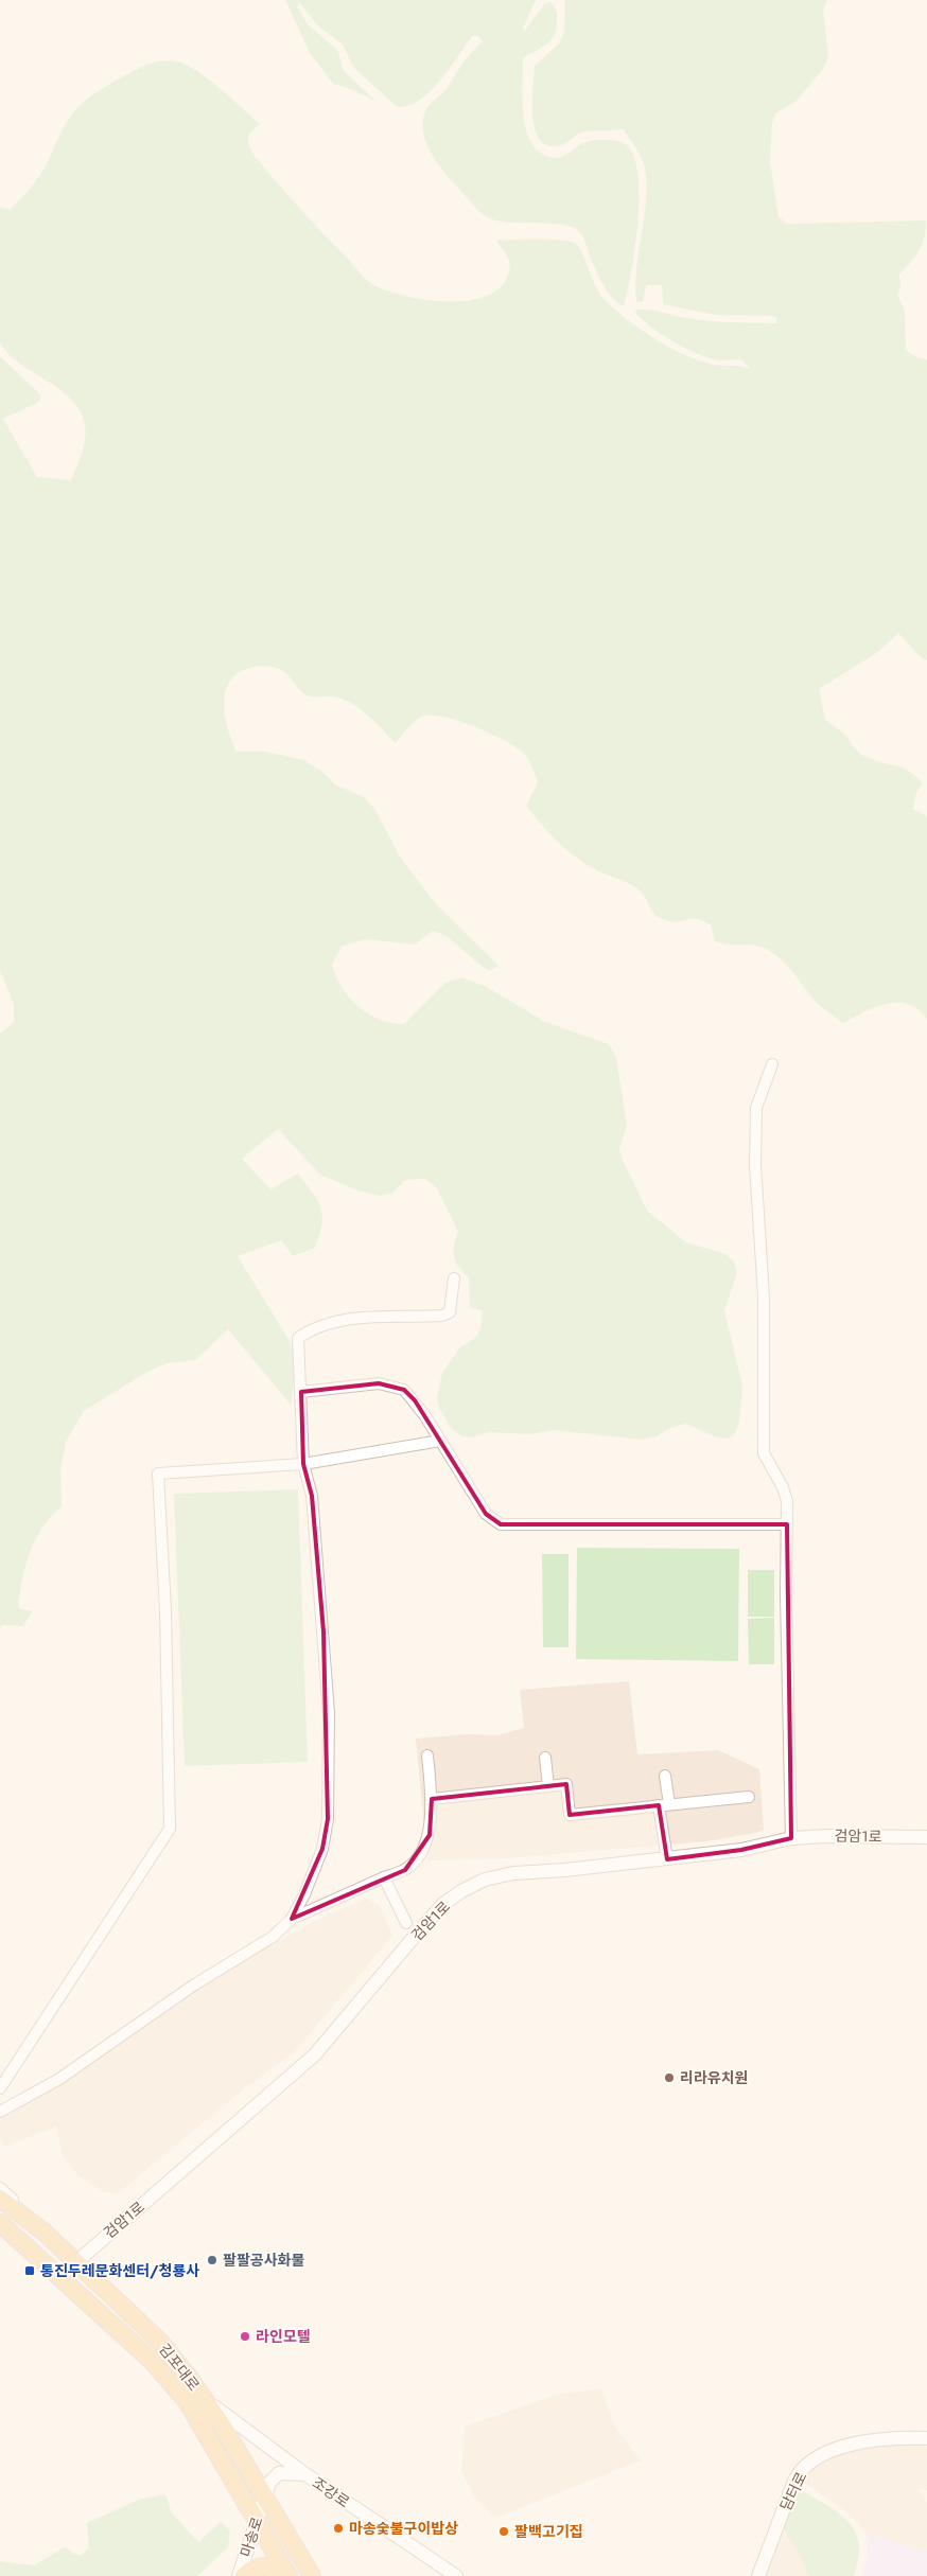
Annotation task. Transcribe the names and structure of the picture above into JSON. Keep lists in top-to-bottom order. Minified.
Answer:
{"streets":{"main road":["김포대로"],"street":["검암1로","담터로","조강로","마송로"]},"crossings":[["검암1로","김포대로"],["김포대로","조강로"],["김포대로","마송로"],["조강로","마송로"]],"places":{"other":["리라유치원","팔팔공사화물","라인모텔","마송숯불구이밥상","팔백고기집"],"transit":["통진두레문화센터/청룡사"]}}
